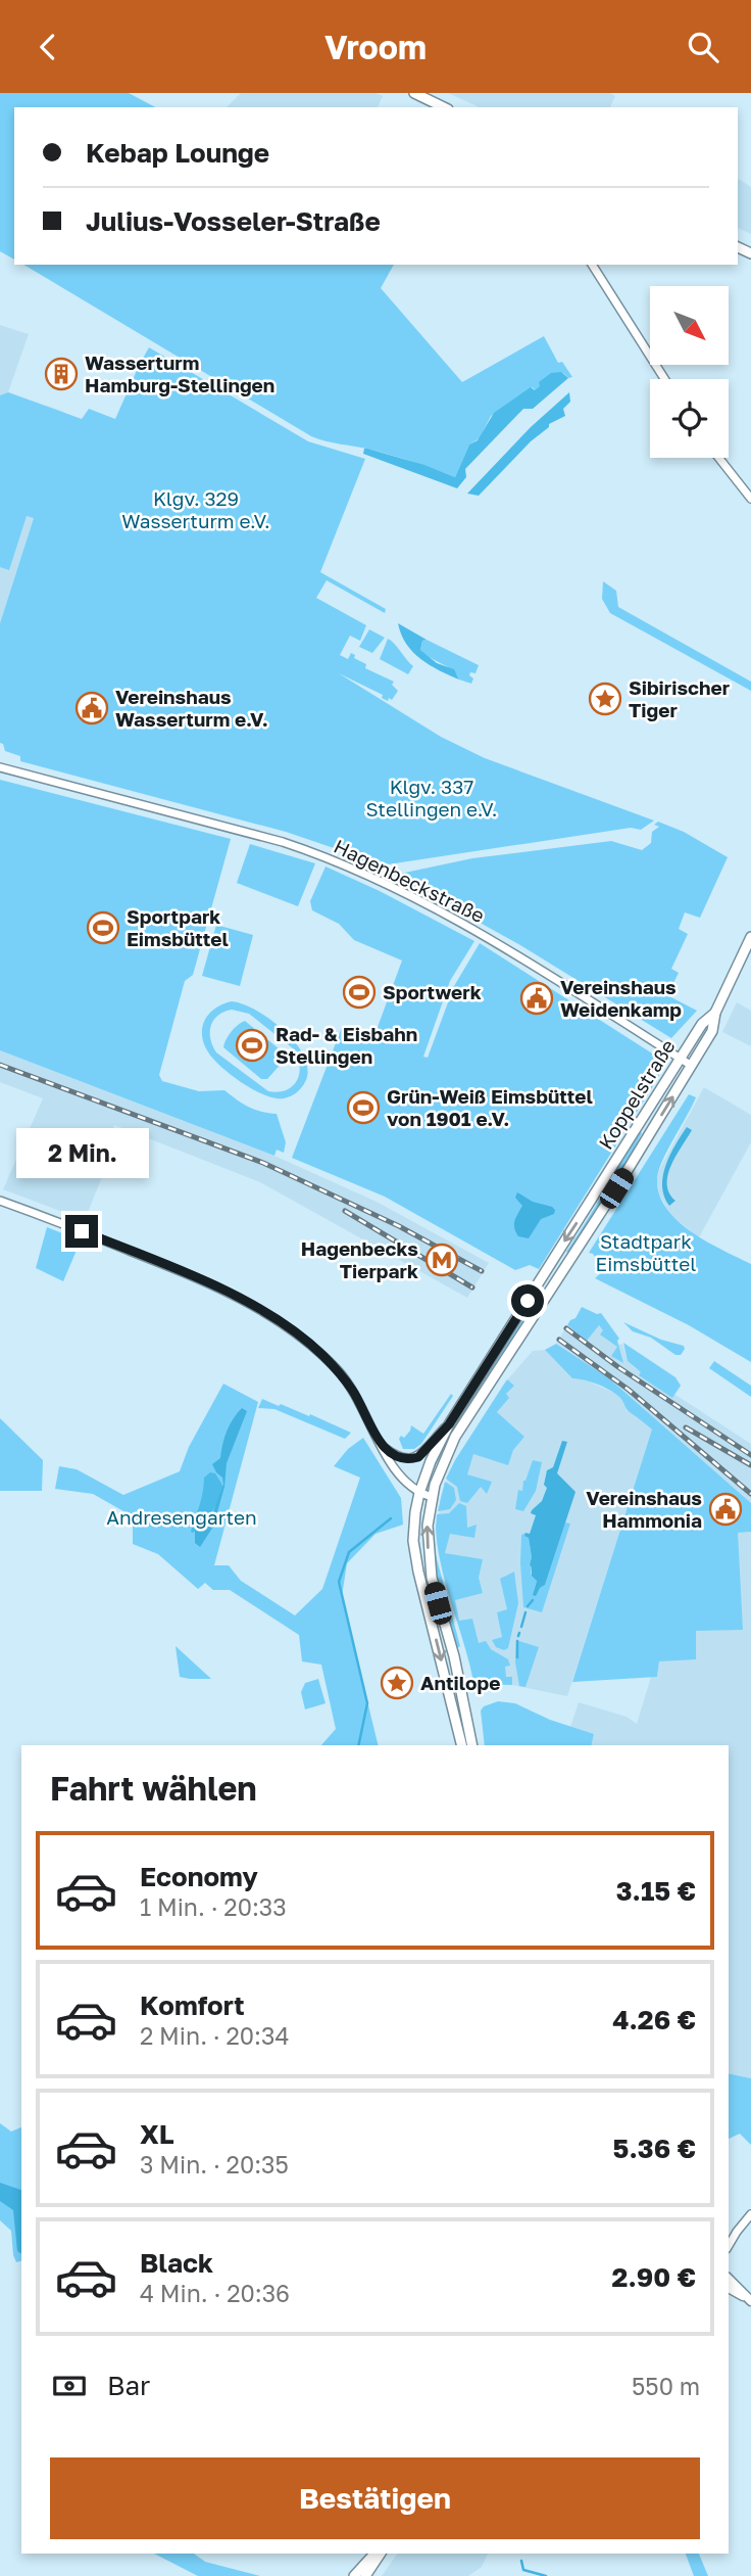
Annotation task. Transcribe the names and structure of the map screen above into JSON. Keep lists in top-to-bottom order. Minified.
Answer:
{"streets":{"main road":["Koppelstraße"],"street":["Hagenbeckstraße"]},"crossings":[["Hagenbeckstraße","Koppelstraße"]],"parks":["Klgv. 329 Wasserturm e.V.","Klgv. 337 Stellingen e.V.","Stadtpark Eimsbüttel","Andresengarten"],"places":{"building":["Wasserturm Hamburg-Stellingen"],"place":["Sibirischer Tiger","Antilope"],"public building":["Vereinshaus Wasserturm e.V.","Vereinshaus Weidenkamp","Vereinshaus Hammonia"],"sports":["Sportpark Eimsbüttel","Sportwerk","Rad- & Eisbahn Stellingen","Grün-Weiß Eimsbüttel von 1901 e.V."],"metro station":["Hagenbecks Tierpark"]},"north":"bottom right","page":{"header":"Vroom","banner":["Kebap Lounge","Julius-Vosseler-Straße"],"bubble":"2 Min.","heading":"Fahrt wählen","list":[{"name":"Economy","note":"1 Min. · 20:33","value":"3.15 €"},{"name":"Komfort","note":"2 Min. · 20:34","value":"4.26 €"},{"name":"XL","note":"3 Min. · 20:35","value":"5.36 €"},{"name":"Black","note":"4 Min. · 20:36","value":"2.90 €"}],"pay":["Bar","550 m"],"buttons":"Bestätigen"}}
